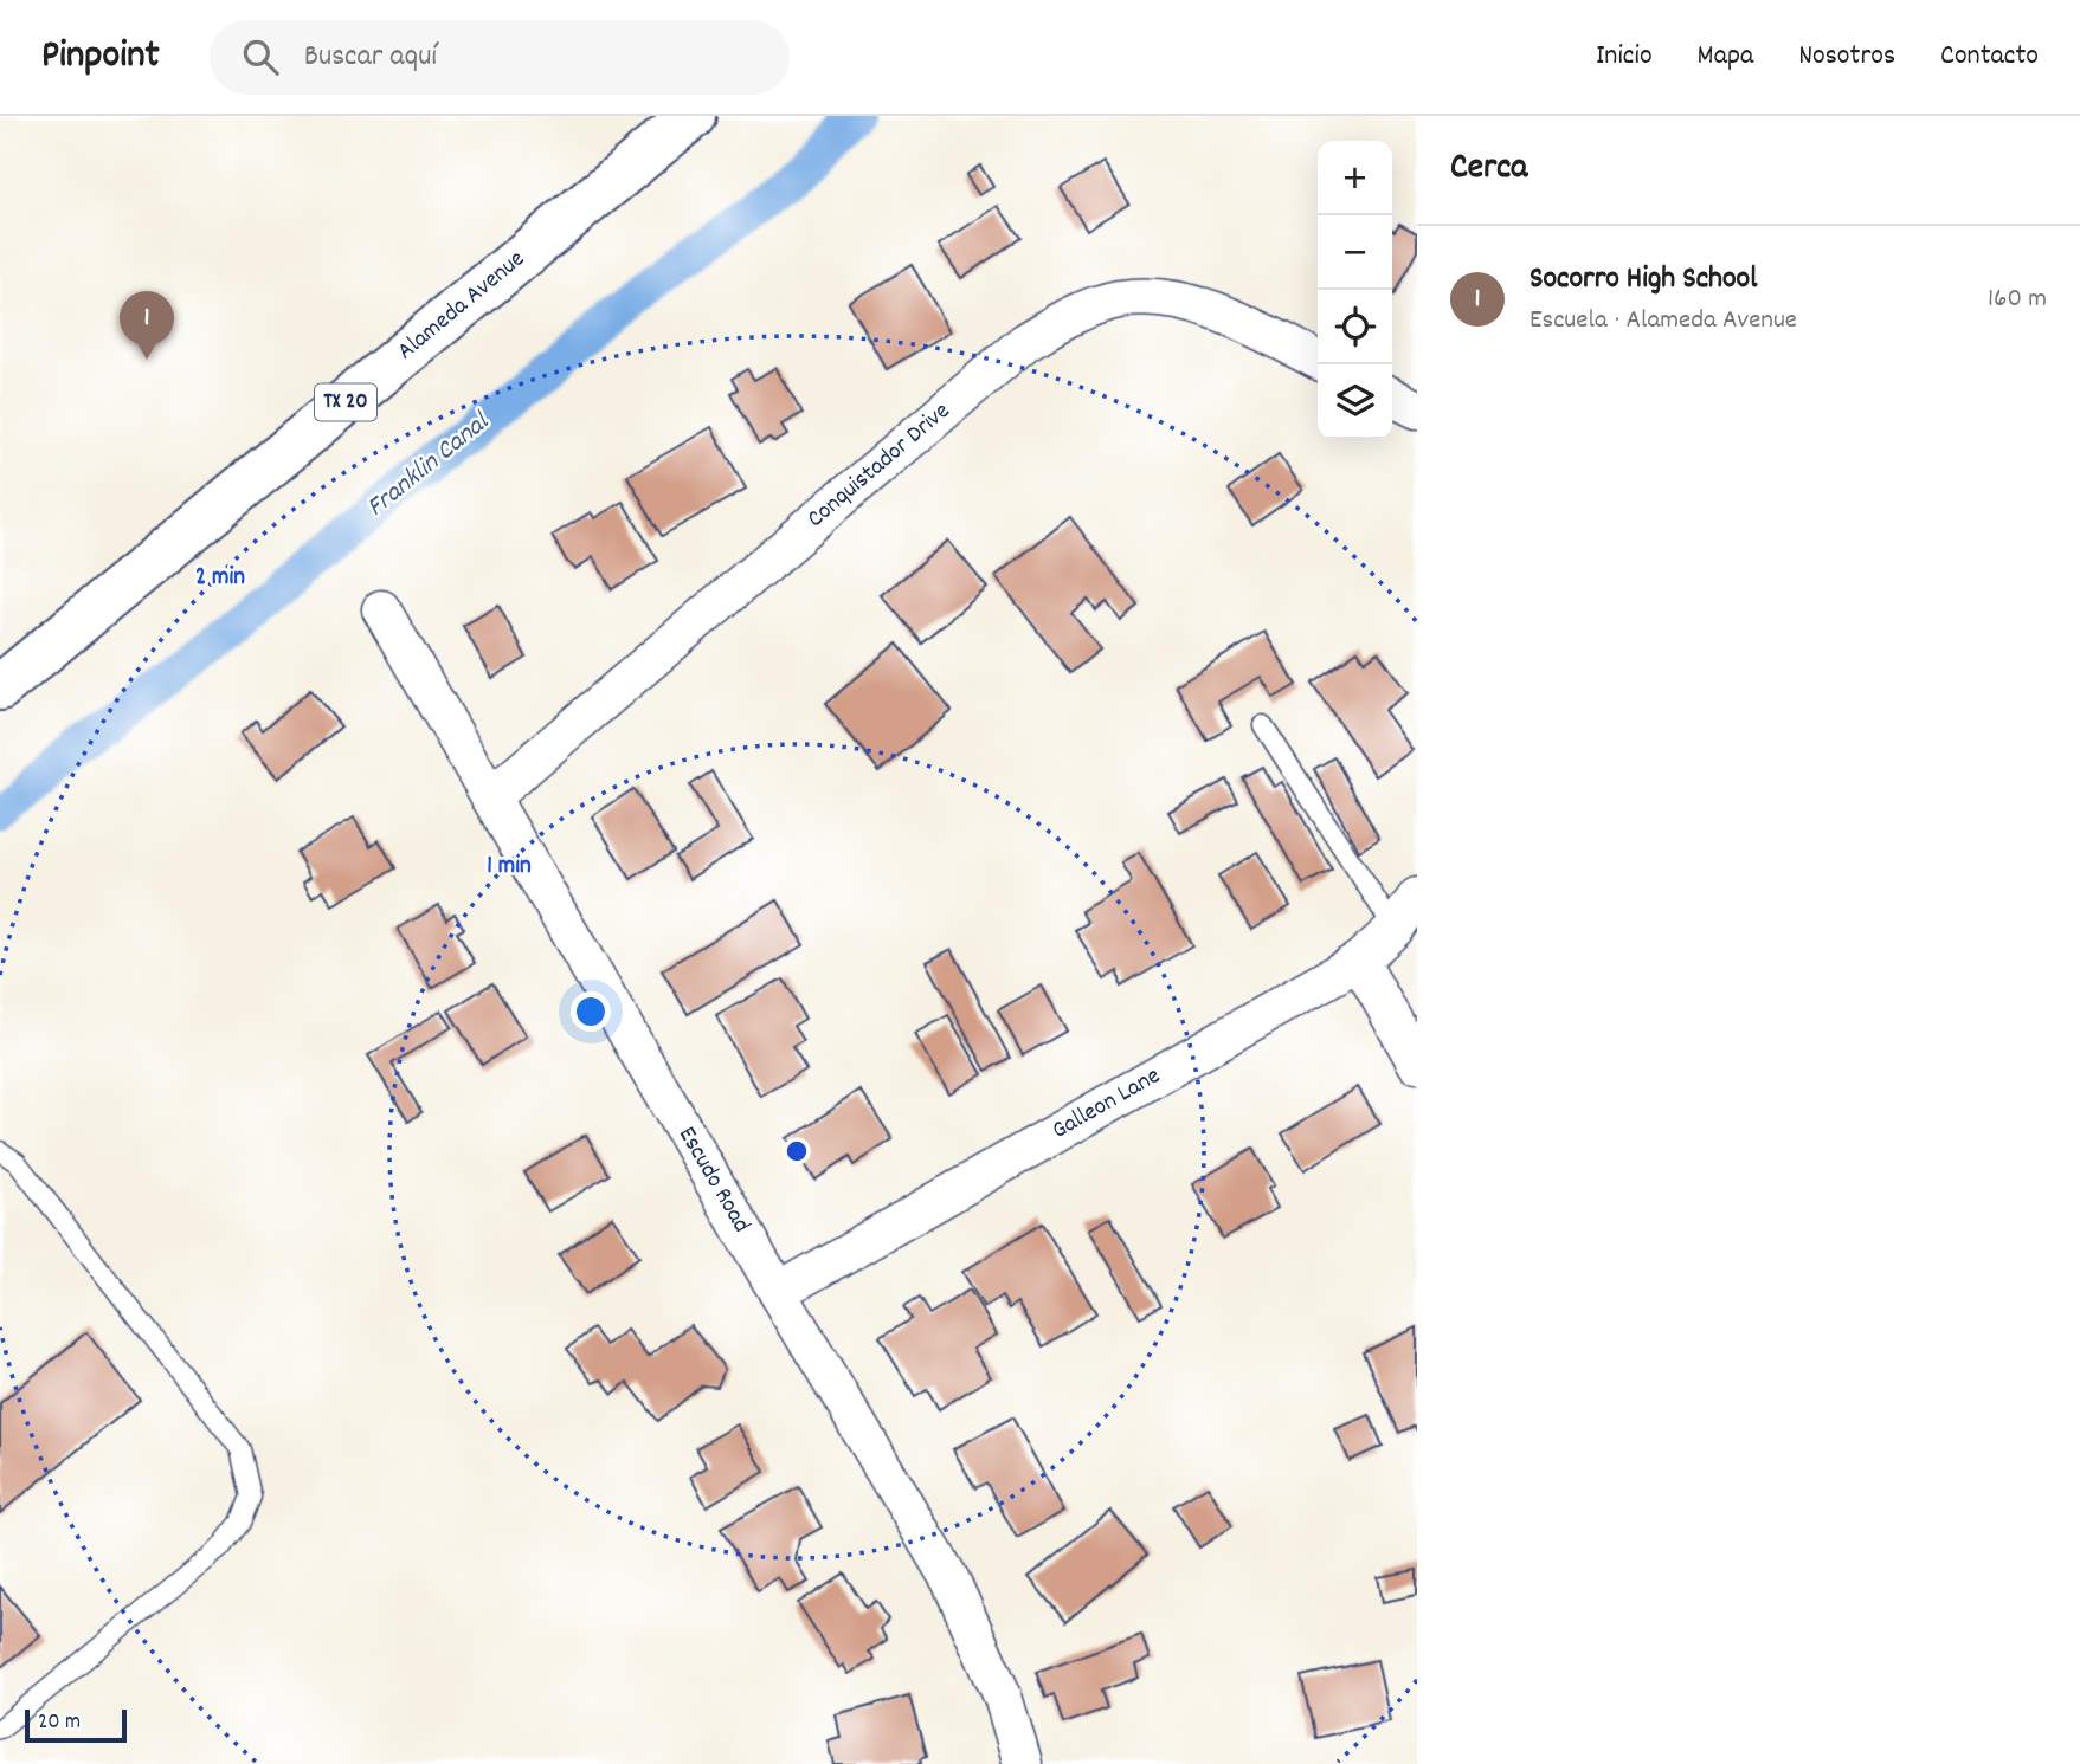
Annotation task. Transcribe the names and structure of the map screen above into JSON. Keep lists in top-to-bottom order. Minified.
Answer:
{"streets":{"main road":["Alameda Avenue","TX 20"],"street":["Conquistador Drive","Galleon Lane","Escudo Road"]},"crossings":[["Conquistador Drive","Escudo Road"],["Galleon Lane","Escudo Road"]],"water":["Franklin Canal"],"scale_bar":"20 m","page":{"header":"Pinpoint","search":"Buscar aquí","nav":["Inicio","Mapa","Nosotros","Contacto"],"heading":"Cerca","map_buttons":["+","−"],"list":[{"mark":"1","name":"Socorro High School","note":"Escuela · Alameda Avenue","value":"160 m"}],"pins":"1","scale":"20 m"},"rings":["2 min","1 min"]}
